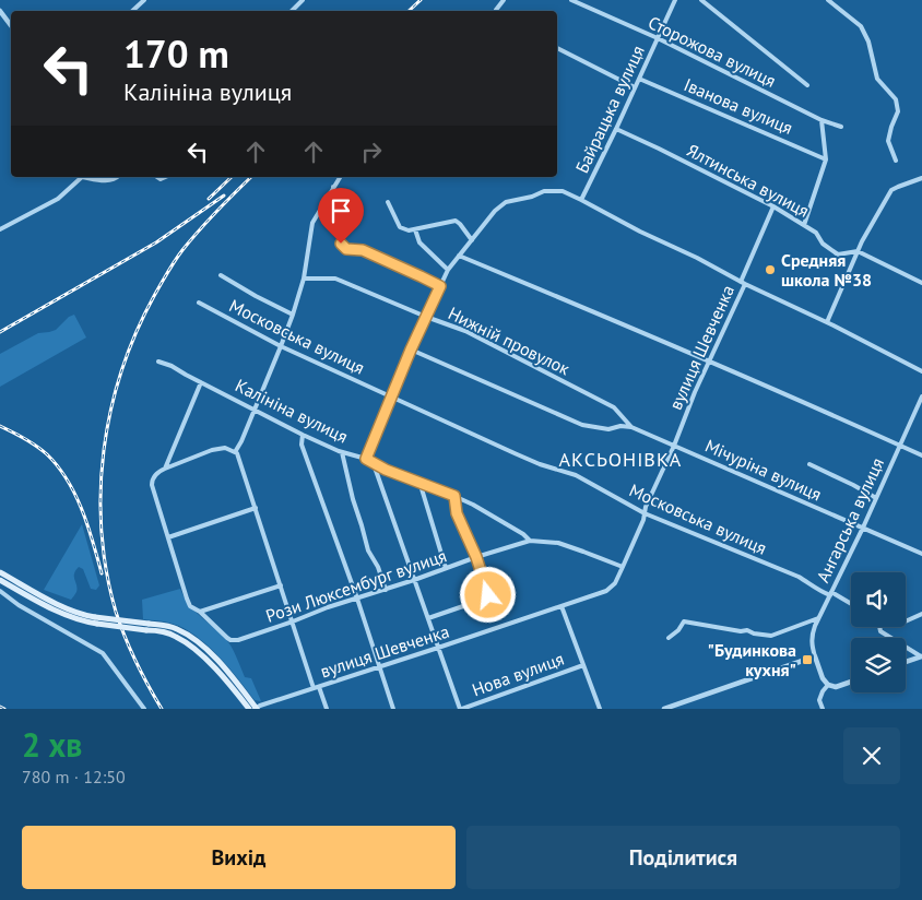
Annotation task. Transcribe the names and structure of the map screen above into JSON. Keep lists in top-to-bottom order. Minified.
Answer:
{"streets":{"street":["Сторожова вулиця","Іванова вулиця","Байрацька вулиця","Ялтинська вулиця","Московська вулиця","Нижній провулок","вулиця Шевченка","Калініна вулиця","Мічуріна вулиця","Ангарська вулиця","Рози Люксембург вулиця","Нова вулиця"]},"crossings":[["Сторожова вулиця","Байрацька вулиця"],["Іванова вулиця","Байрацька вулиця"],["Байрацька вулиця","Ялтинська вулиця"],["Ялтинська вулиця","вулиця Шевченка"],["Московська вулиця","вулиця Шевченка"],["Московська вулиця","Ангарська вулиця"],["Нижній провулок","Мічуріна вулиця"],["вулиця Шевченка","Мічуріна вулиця"],["вулиця Шевченка","Рози Люксембург вулиця"],["Калініна вулиця","Рози Люксембург вулиця"],["Мічуріна вулиця","Ангарська вулиця"]],"districts":["АКСЬОНІВКА"],"places":{"other":["Средняя школа №38"],"transit":["\"Будинкова кухня\""]},"page":{"turn":["170 m","Калініна вулиця"],"heading":["2 хв","780 m · 12:50"],"buttons":["Вихід","Поділитися"]}}
